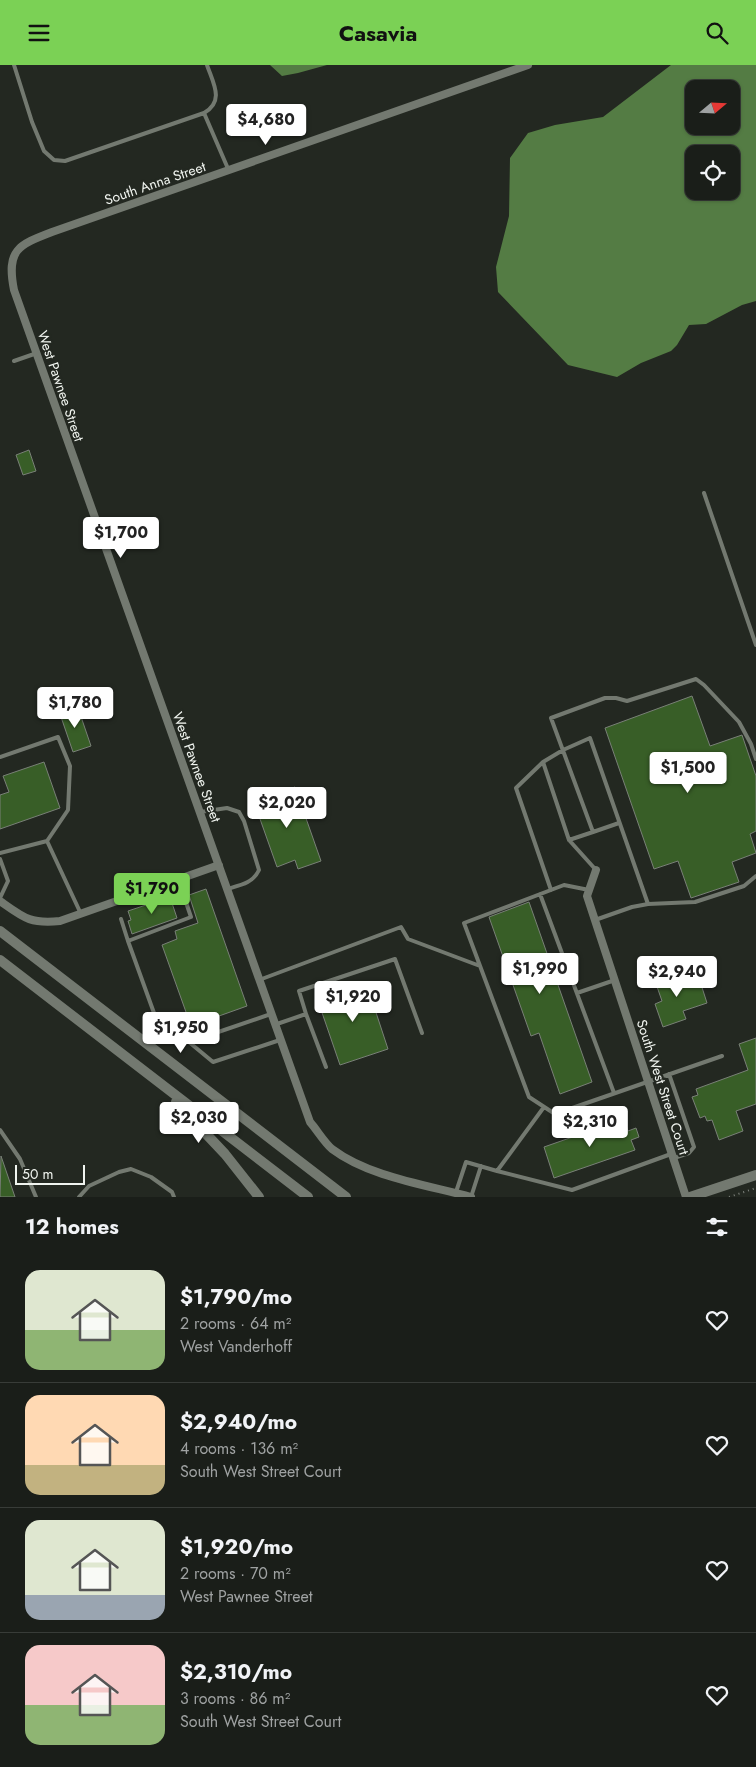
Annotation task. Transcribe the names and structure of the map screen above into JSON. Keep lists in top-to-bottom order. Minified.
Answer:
{"streets":{"street":["South Anna Street","West Pawnee Street","South West Street Court"]},"crossings":[["South Anna Street","West Pawnee Street"]],"scale_bar":"50 m","north":"right","page":{"header":"Casavia","price":["$4,680","$1,700","$1,780","$1,500","$2,020","$1,790","$1,990","$2,940","$1,920","$1,950","$2,030","$2,310"],"scale":"50 m","heading":"12 homes","list":[{"name":"$1,790/mo","note":"2 rooms · 64 m² · West Vanderhoff"},{"name":"$2,940/mo","note":"4 rooms · 136 m² · South West Street Court"},{"name":"$1,920/mo","note":"2 rooms · 70 m² · West Pawnee Street"},{"name":"$2,310/mo","note":"3 rooms · 86 m² · South West Street Court"}]}}
